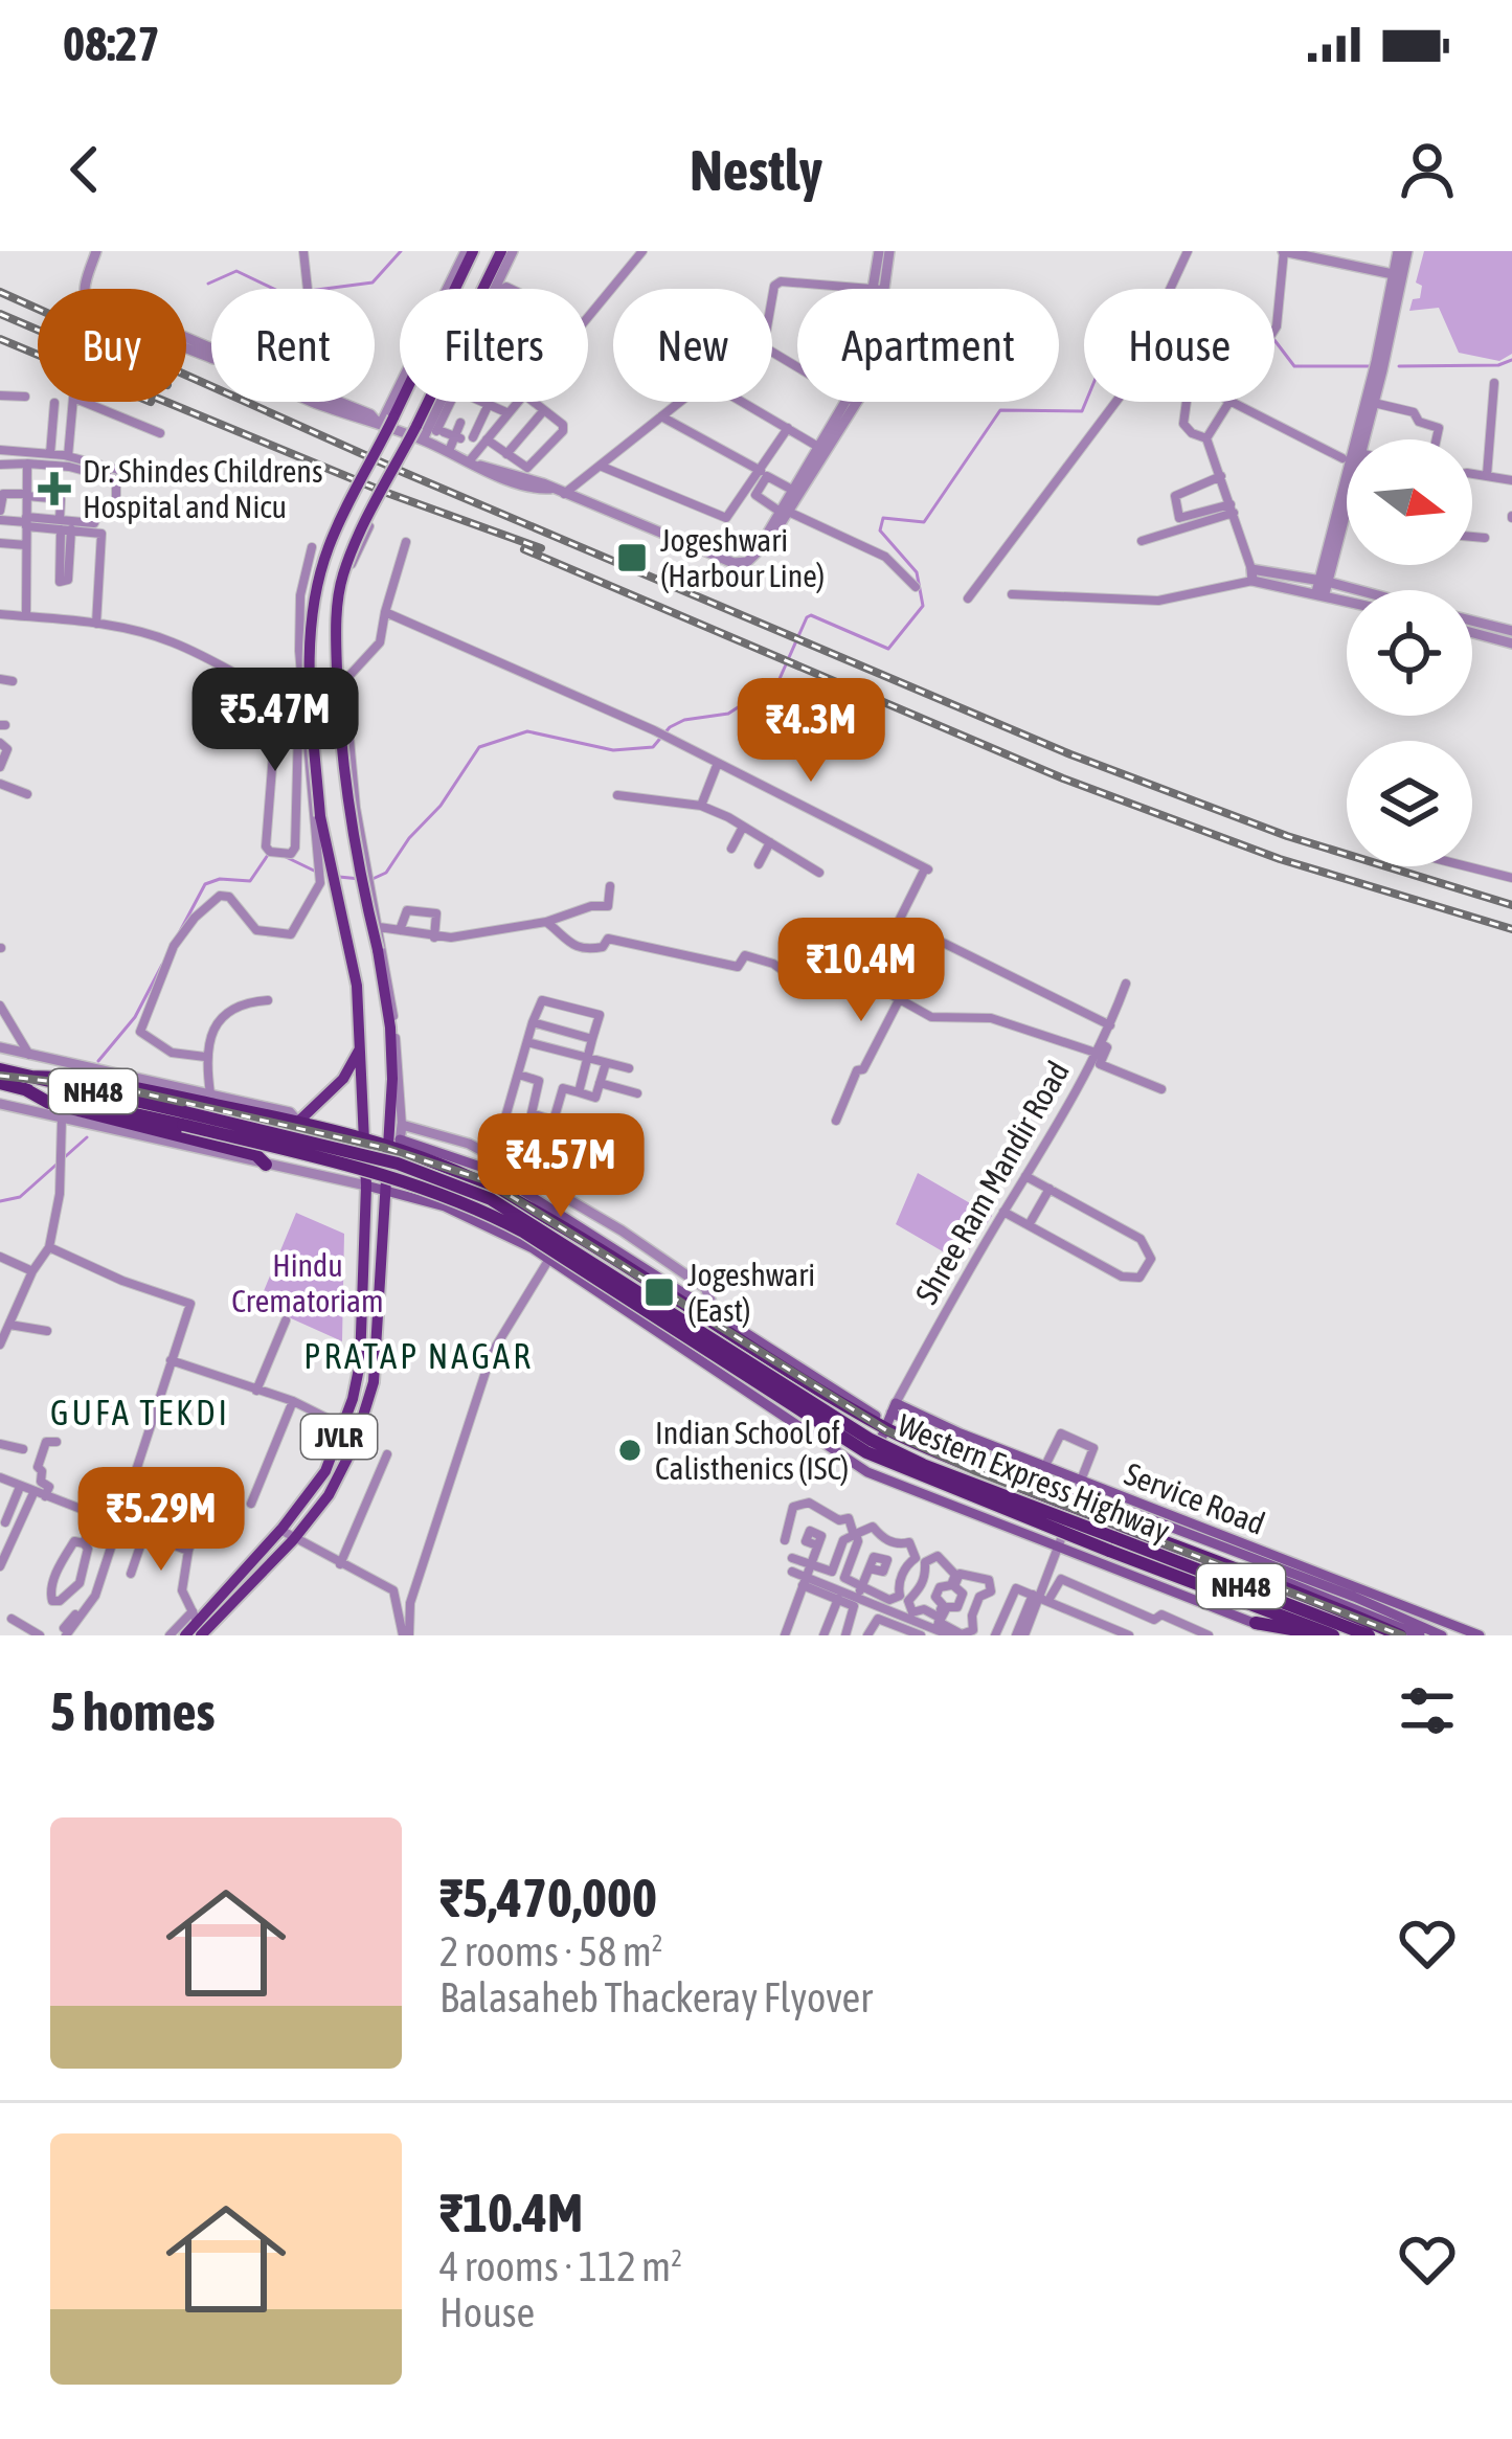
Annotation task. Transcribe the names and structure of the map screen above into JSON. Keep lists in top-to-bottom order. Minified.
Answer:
{"streets":{"highway":["NH48","Western Express Highway"],"main road":["JVLR","Service Road"],"street":["Shree Ram Mandir Road"]},"crossings":[["Shree Ram Mandir Road","Service Road"]],"districts":["PRATAP NAGAR","GUFA TEKDI"],"parks":["Hindu Crematoriam"],"places":{"health":["Dr. Shindes Childrens Hospital and Nicu"],"transit":["Jogeshwari (Harbour Line)","Jogeshwari (East)"],"other":["Indian School of Calisthenics (ISC)"]},"north":"right","page":{"status":"08:27","header":"Nestly","chip":["Buy","Rent","Filters","New","Apartment","House"],"price":["₹5.47M","₹4.3M","₹10.4M","₹4.57M","₹5.29M"],"heading":"5 homes","list":[{"name":"₹5,470,000","note":"2 rooms · 58 m² · Balasaheb Thackeray Flyover"},{"name":"₹10.4M","note":"4 rooms · 112 m² · House"}]}}
